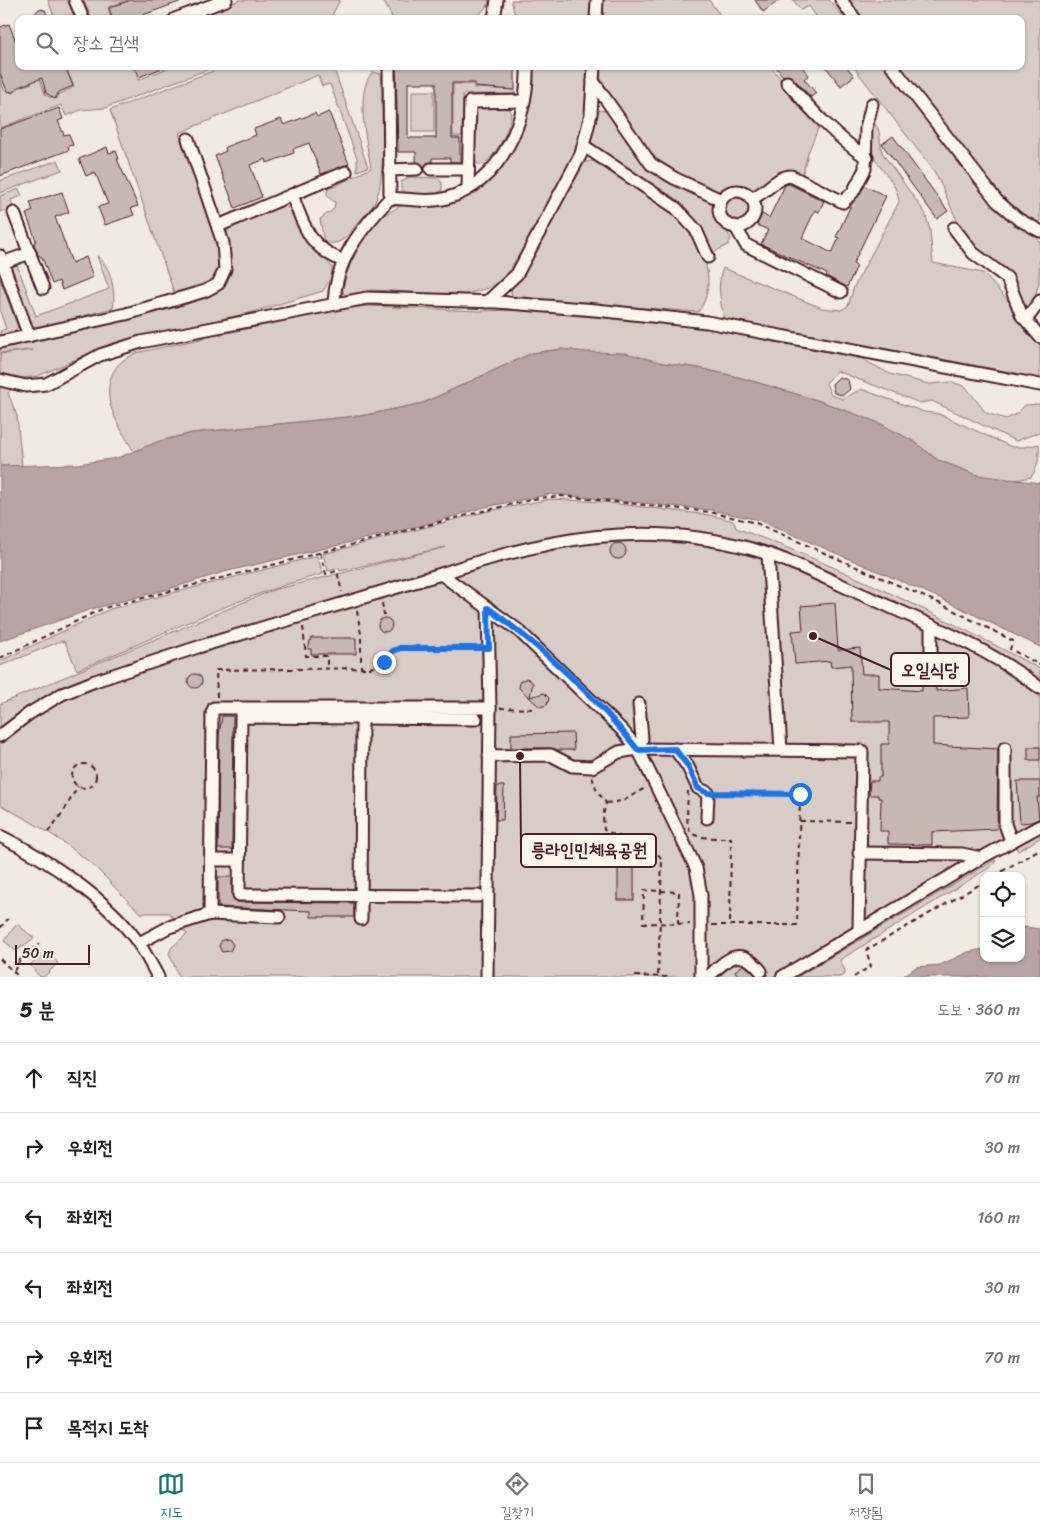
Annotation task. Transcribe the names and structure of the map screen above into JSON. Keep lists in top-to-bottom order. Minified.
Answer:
{"places":["오일식당","릉라인민체육공원"],"scale_bar":"50 m","page":{"search":"장소 검색","scale":"50 m","heading":["5 분","도보 · 360 m"],"list":[["직진","70 m"],["우회전","30 m"],["좌회전","160 m"],["좌회전","30 m"],["우회전","70 m"],"목적지 도착"],"nav":["지도","길찾기","저장됨"]}}
